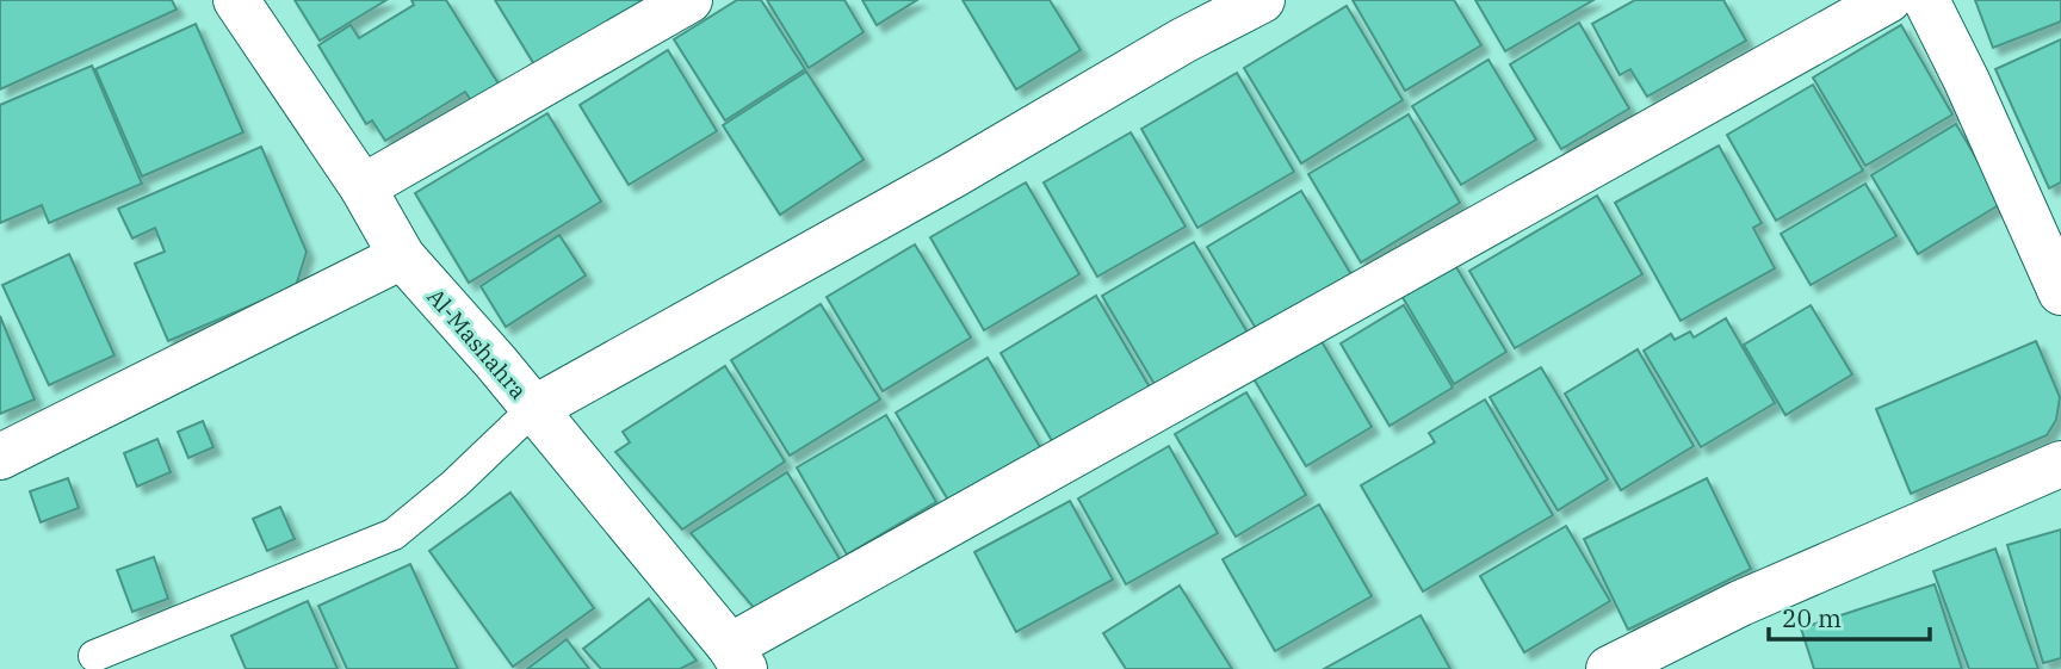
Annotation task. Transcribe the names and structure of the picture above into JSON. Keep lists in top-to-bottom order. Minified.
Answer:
{"streets":{"street":["Al-Mashahra"]},"scale_bar":"20 m"}
